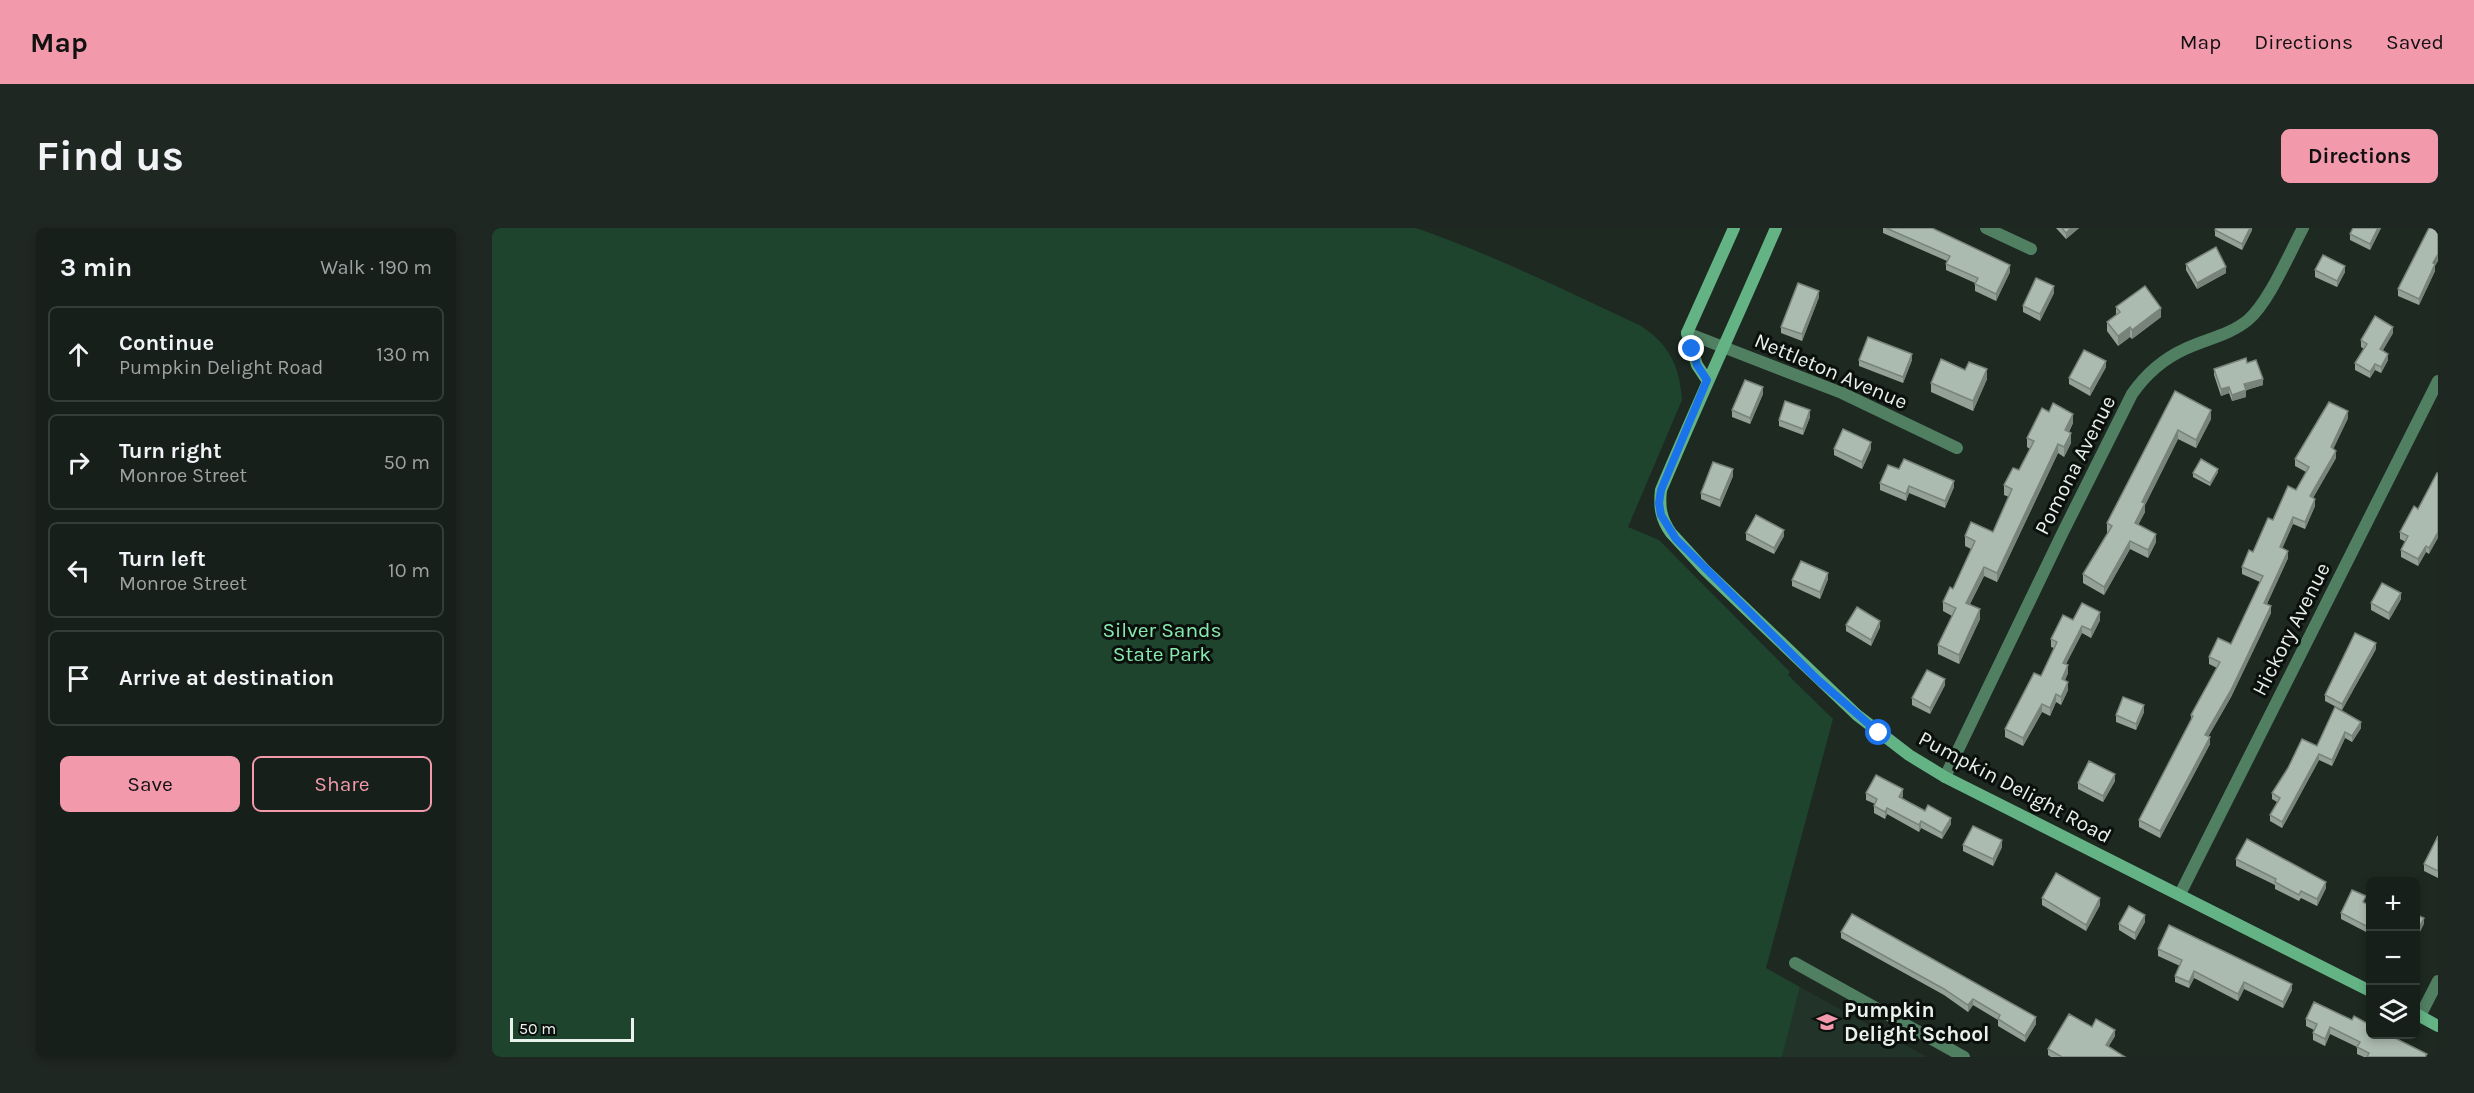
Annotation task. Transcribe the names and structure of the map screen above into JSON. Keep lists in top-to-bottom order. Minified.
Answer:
{"streets":{"street":["Nettleton Avenue","Pomona Avenue","Hickory Avenue","Pumpkin Delight Road"]},"crossings":[["Pomona Avenue","Pumpkin Delight Road"],["Hickory Avenue","Pumpkin Delight Road"]],"parks":["Silver Sands State Park"],"places":{"school or university":["Pumpkin Delight School"]},"scale_bar":"50 m","page":{"header":"Map","nav":["Map","Directions","Saved"],"buttons":["Directions",["Save","Share"]],"title":"Find us","heading":["3 min","Walk · 190 m"],"list":[["Continue","Pumpkin Delight Road","130 m"],["Turn right","Monroe Street","50 m"],["Turn left","Monroe Street","10 m"],"Arrive at destination"],"map_buttons":["+","−"],"scale":"50 m"}}
